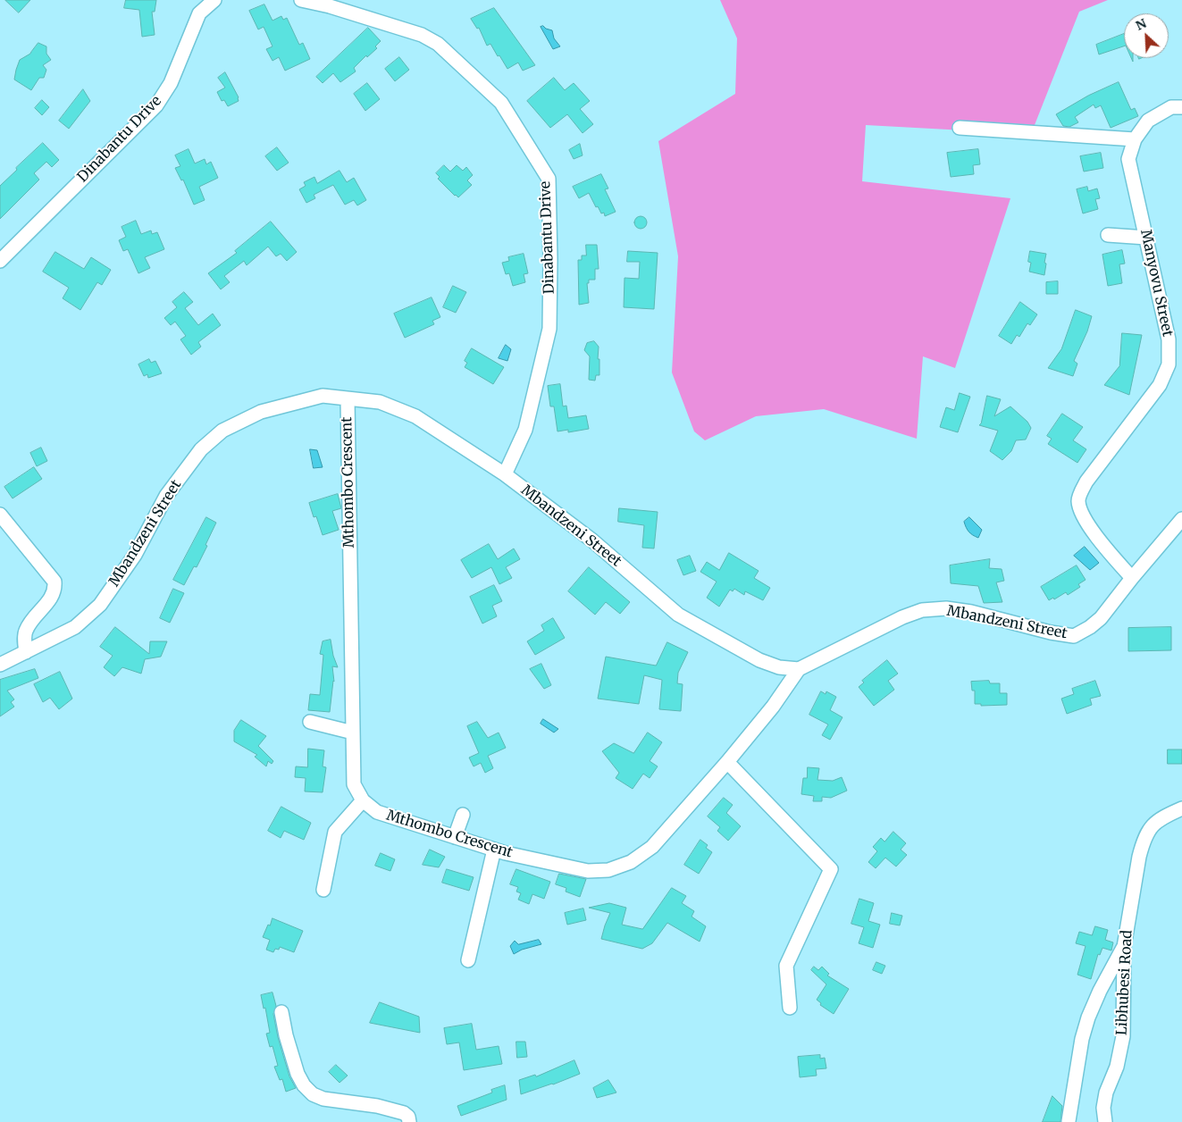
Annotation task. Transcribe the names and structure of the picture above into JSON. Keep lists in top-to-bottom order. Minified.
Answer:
{"streets":{"street":["Dinabantu Drive","Manyovu Street","Mthombo Crescent","Mbandzeni Street","Libhubesi Road"]},"crossings":[["Dinabantu Drive","Mbandzeni Street"],["Manyovu Street","Mbandzeni Street"],["Mthombo Crescent","Mbandzeni Street"]],"north":"top left"}
